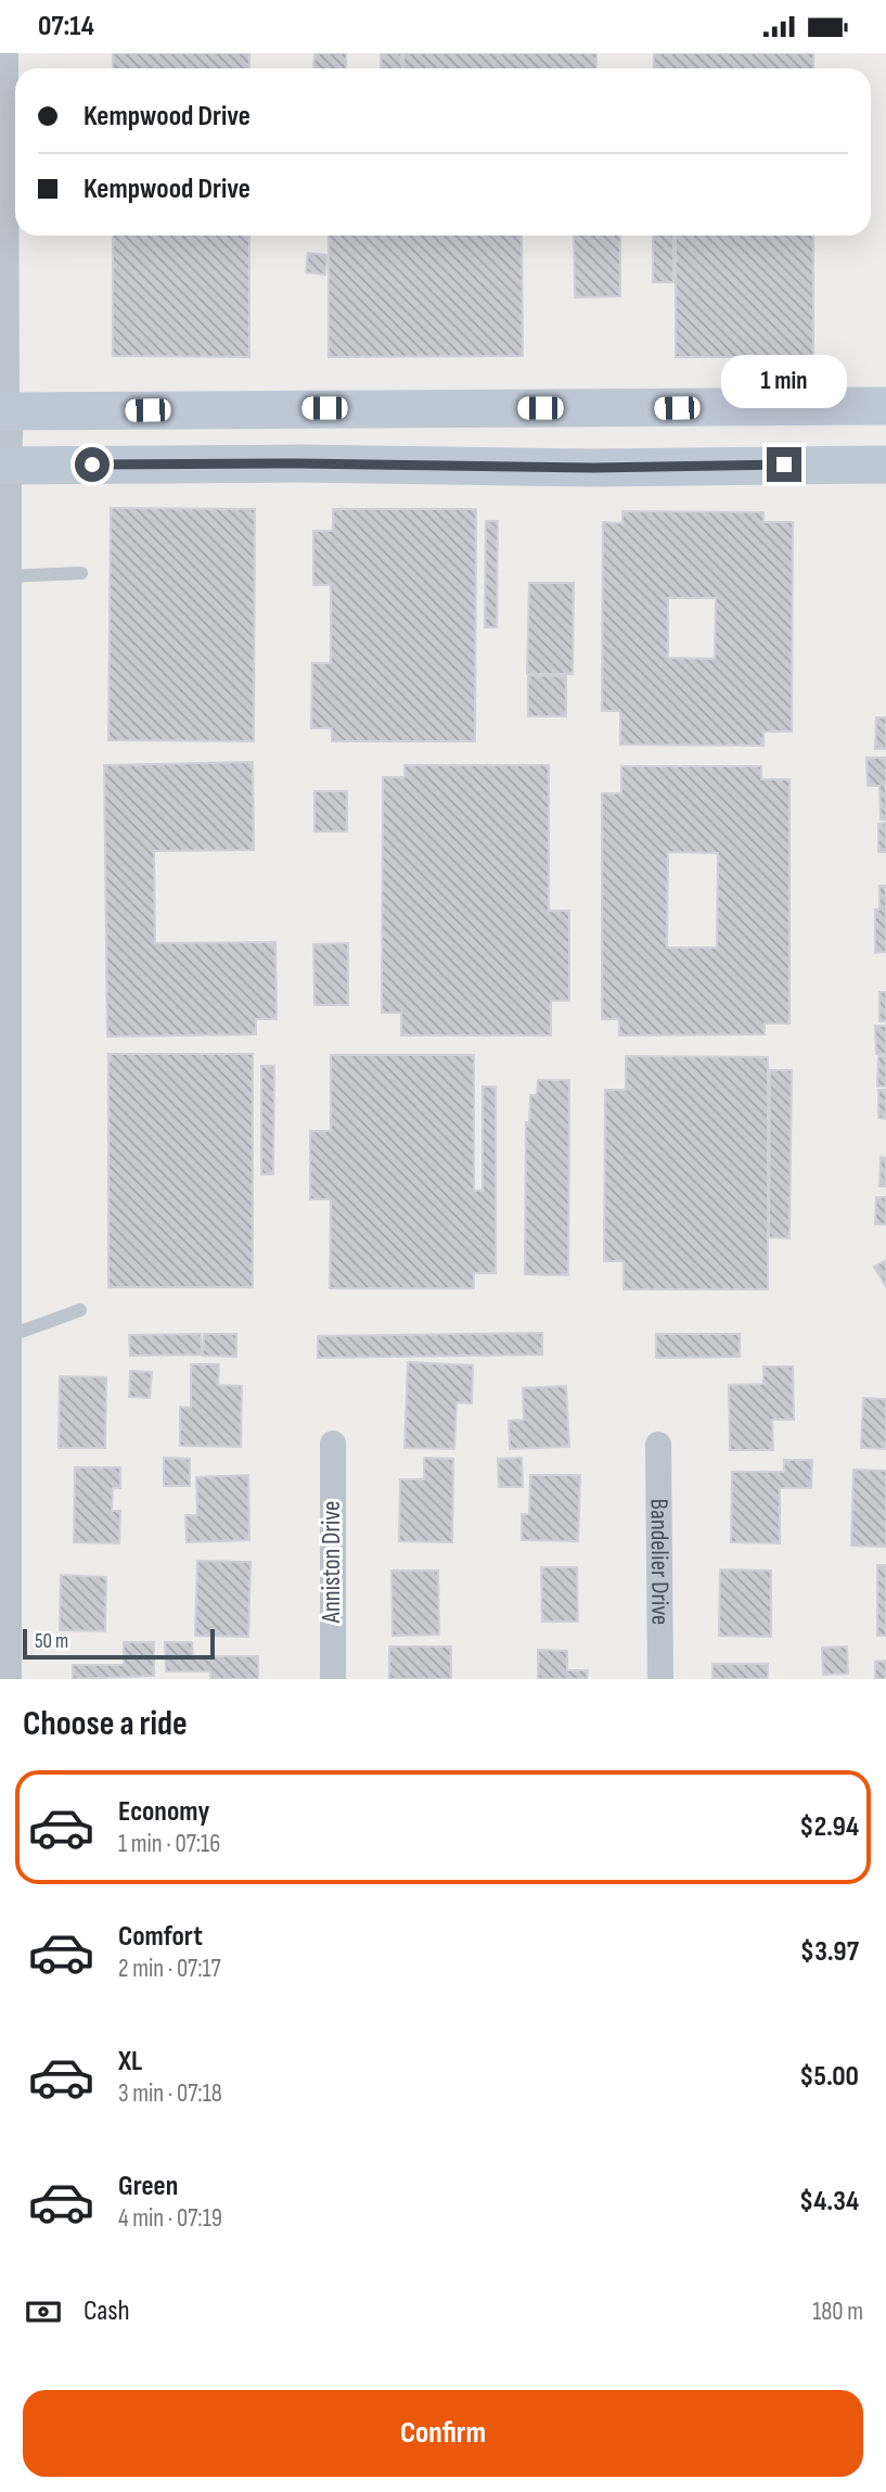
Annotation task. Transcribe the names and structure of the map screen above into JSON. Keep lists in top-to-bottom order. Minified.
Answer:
{"streets":{"street":["Anniston Drive","Bandelier Drive"]},"scale_bar":"50 m","page":{"status":"07:14","banner":["Kempwood Drive","Kempwood Drive"],"bubble":"1 min","scale":"50 m","heading":"Choose a ride","list":[{"name":"Economy","note":"1 min · 07:16","value":"$2.94"},{"name":"Comfort","note":"2 min · 07:17","value":"$3.97"},{"name":"XL","note":"3 min · 07:18","value":"$5.00"},{"name":"Green","note":"4 min · 07:19","value":"$4.34"}],"pay":["Cash","180 m"],"buttons":"Confirm"}}
